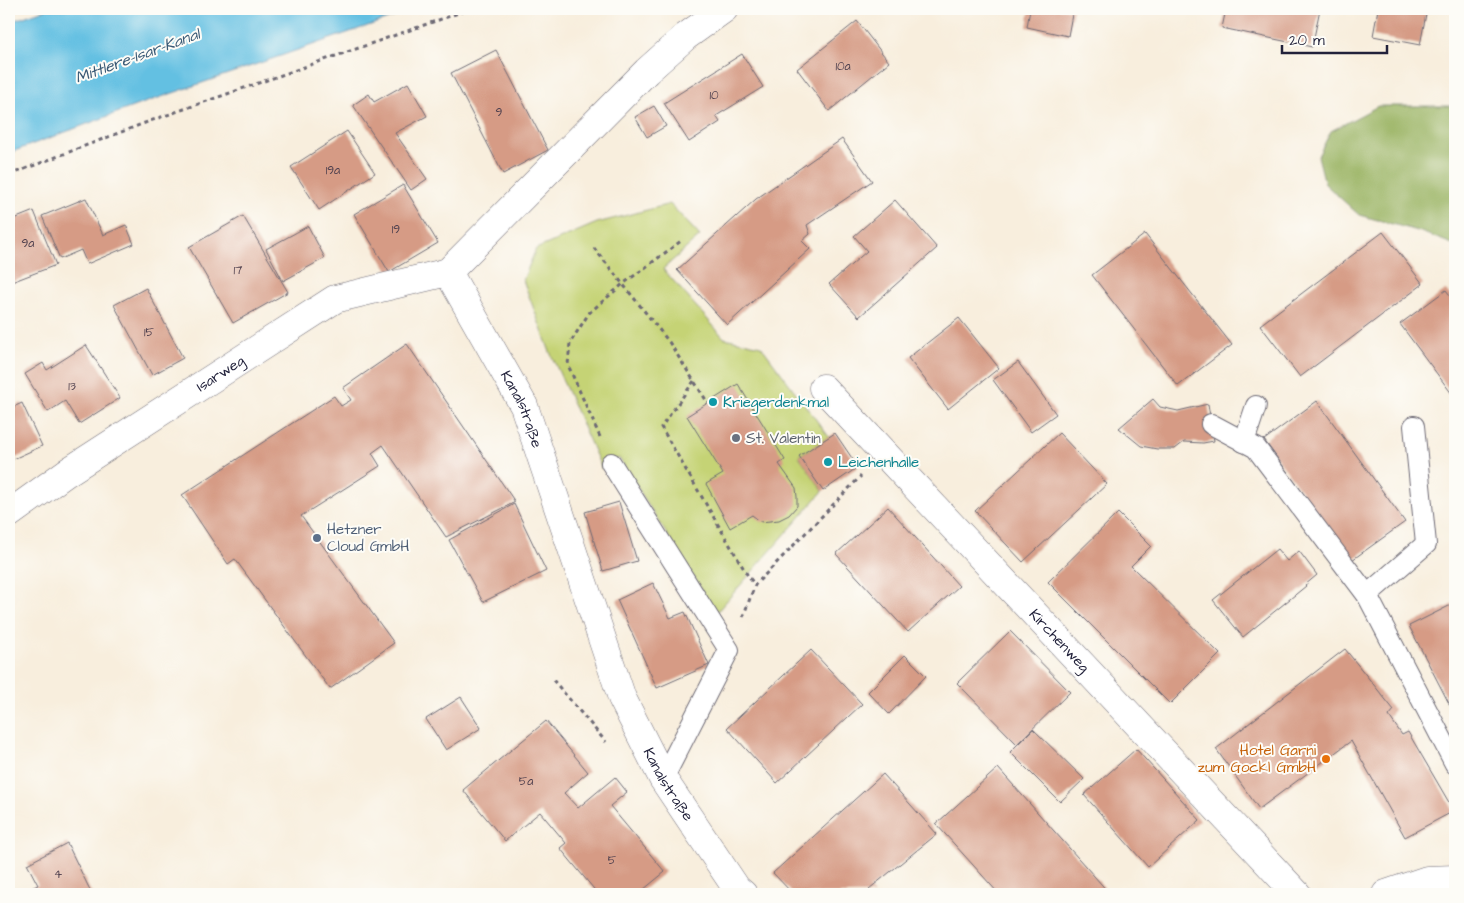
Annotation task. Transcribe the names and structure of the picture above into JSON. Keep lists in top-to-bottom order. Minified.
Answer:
{"streets":{"street":["Isarweg","Kanalstraße","Kirchenweg"]},"crossings":[["Isarweg","Kanalstraße"]],"water":["Mittlere-Isar-Kanal"],"places":["Kriegerdenkmal","St. Valentin","Leichenhalle","Hetzner Cloud GmbH","Hotel Garni zum Gockl GmbH"],"house_numbers":["10a","10","9","19a","19","9a","17","15","13","5a","5","4"],"scale_bar":"20 m"}
